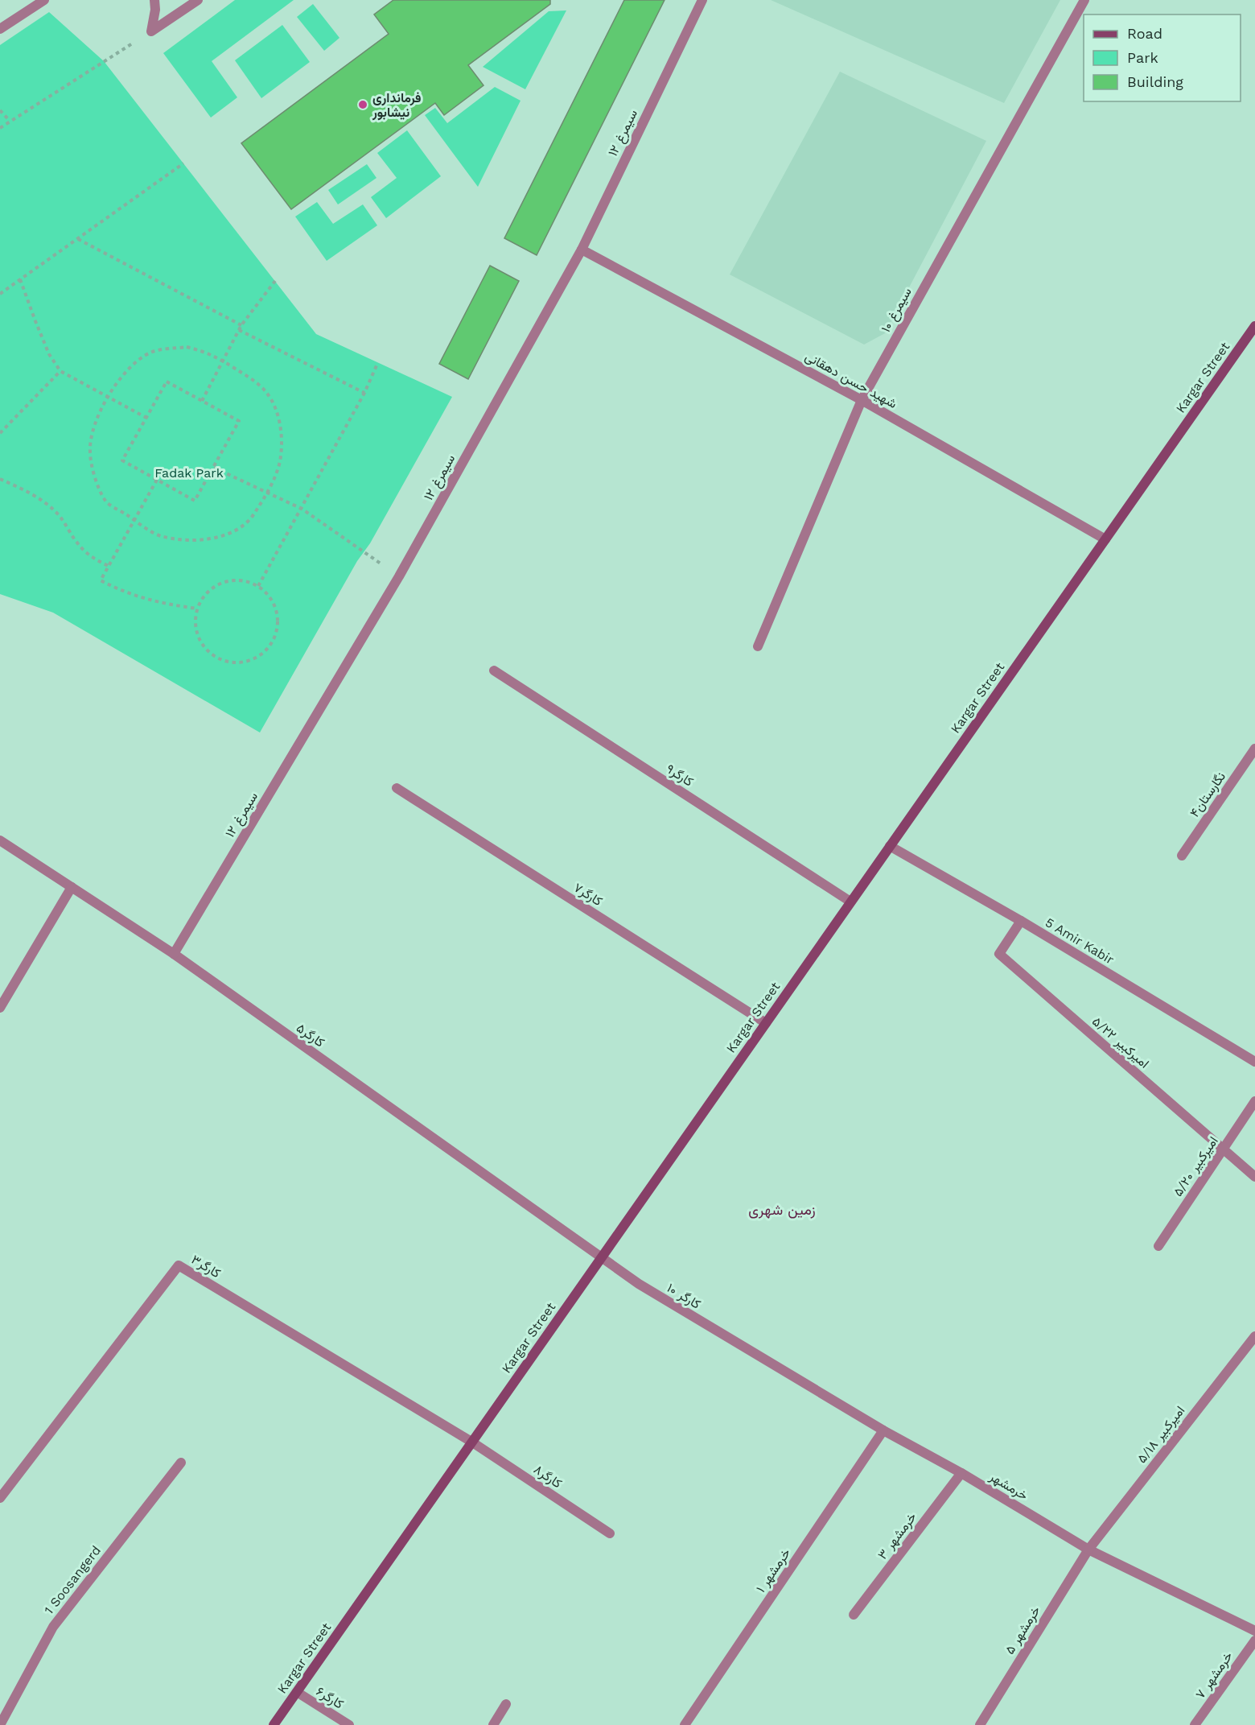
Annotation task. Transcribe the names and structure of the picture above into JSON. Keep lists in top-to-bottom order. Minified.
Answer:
{"streets":{"street":["سیمرغ ۱۲","سیمرغ ۱۰","Kargar Street","شهید حسن دهقانی","کارگر۹","نگارستان۴","کارگر۷","5 Amir Kabir","کارگر۵","امیرکبیر ۵/۲۲","امیرکبیر ۵/۲۰","کارگر۳","کارگر ۱۰","امیرکبیر ۵/۱۸","کارگر۸","خرمشهر","خرمشهر ۳","خرمشهر ۱","1 Soosangerd","خرمشهر ۵","خرمشهر ۷","کارگر۶"]},"crossings":[["سیمرغ ۱۲","شهید حسن دهقانی"],["سیمرغ ۱۲","کارگر۵"],["سیمرغ ۱۰","شهید حسن دهقانی"],["Kargar Street","شهید حسن دهقانی"],["Kargar Street","کارگر۹"],["Kargar Street","کارگر۷"],["Kargar Street","5 Amir Kabir"],["Kargar Street","کارگر۵"],["Kargar Street","کارگر۳"],["Kargar Street","کارگر ۱۰"],["Kargar Street","کارگر۸"],["Kargar Street","کارگر۶"],["5 Amir Kabir","امیرکبیر ۵/۲۲"],["کارگر۵","کارگر ۱۰"],["کارگر۳","کارگر۸"],["کارگر ۱۰","خرمشهر"],["امیرکبیر ۵/۱۸","خرمشهر"],["امیرکبیر ۵/۱۸","خرمشهر ۵"],["خرمشهر","خرمشهر ۳"],["خرمشهر","خرمشهر ۱"],["خرمشهر","خرمشهر ۵"]],"districts":["زمین شهری"],"parks":["Fadak Park"],"places":["فرمانداری نیشابور"],"legend":["Road","Park","Building"]}
